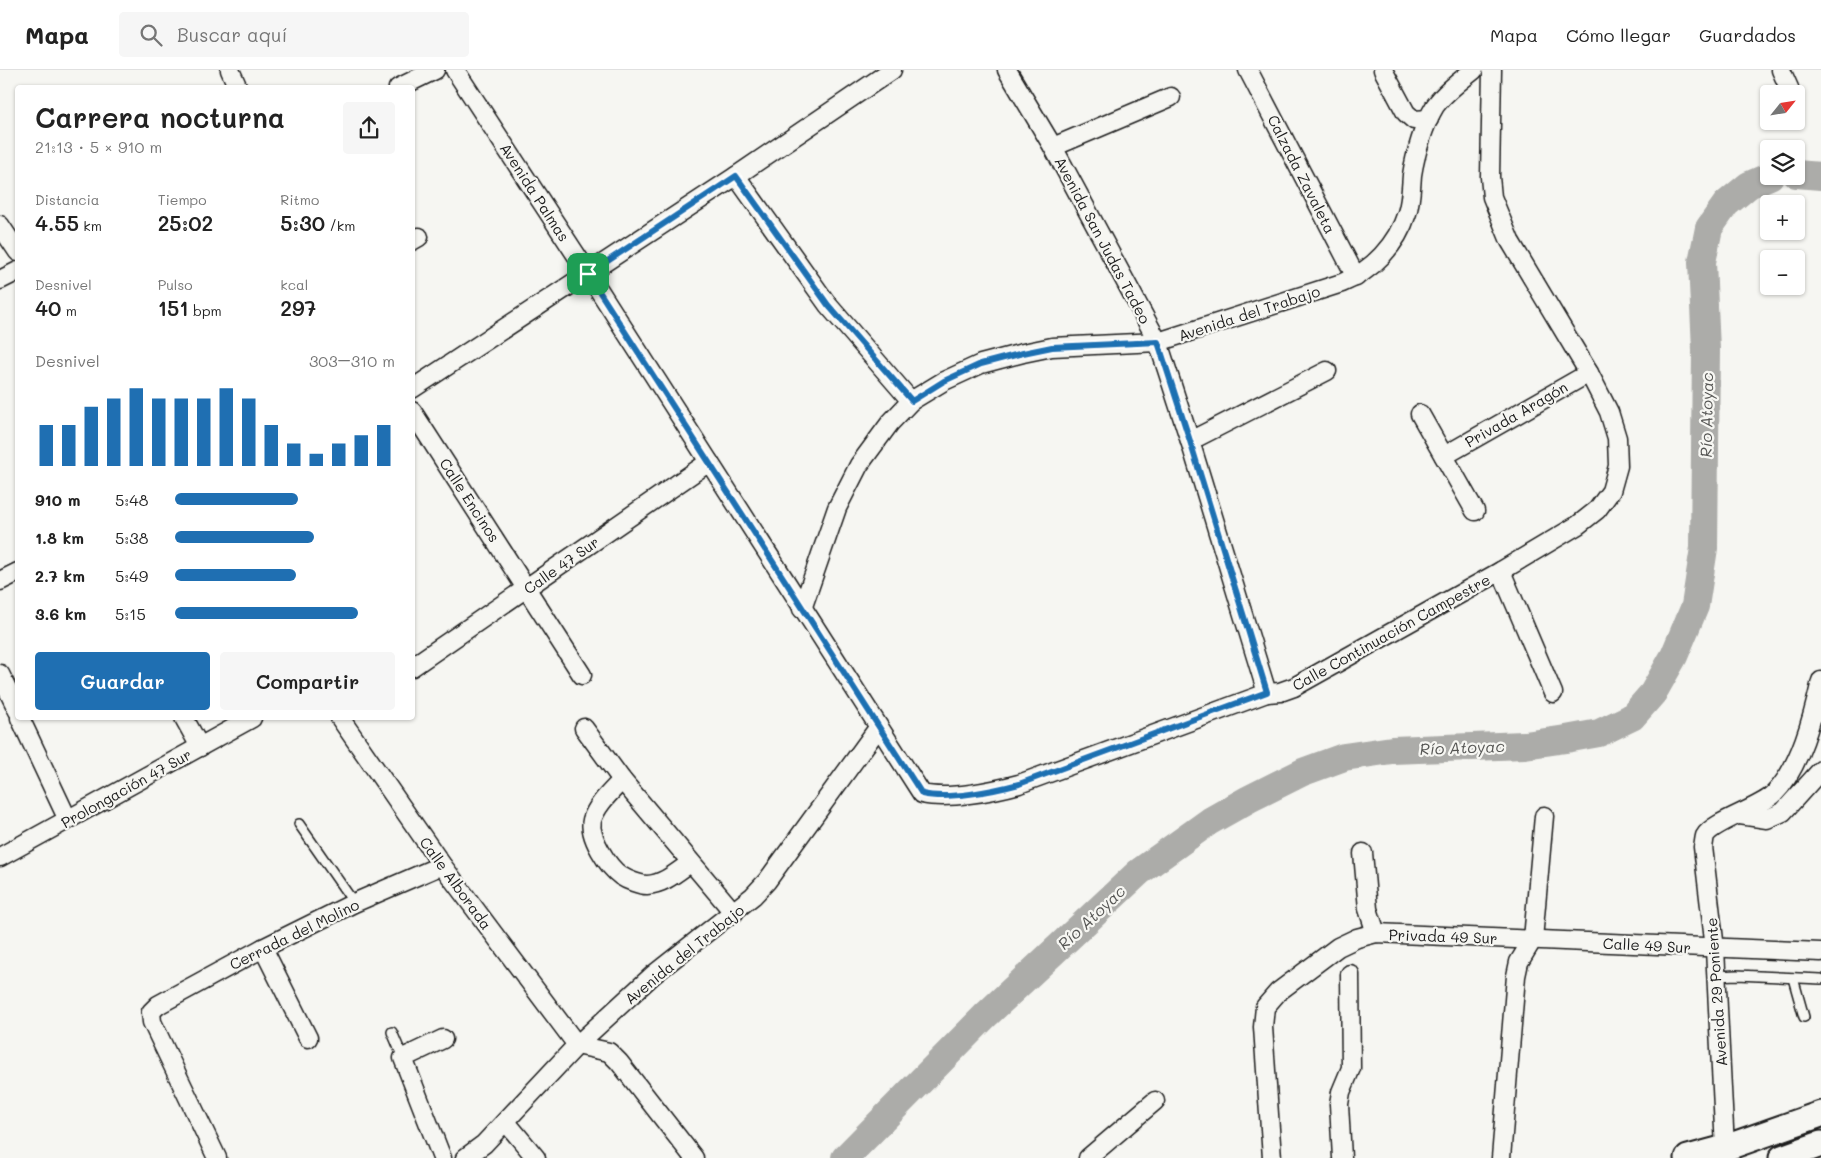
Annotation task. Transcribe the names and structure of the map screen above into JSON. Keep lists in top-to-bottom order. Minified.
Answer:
{"streets":{"street":["Calzada Zavaleta","Avenida Palmas","Avenida San Judas Tadeo","Avenida del Trabajo","Privada Aragón","Calle Encinos","Calle 47 Sur","Calle Continuación Campestre","Prolongación 47 Sur","Calle Alborada","Cerrada del Molino","Privada 49 Sur","Calle 49 Sur","Avenida 29 Poniente"]},"crossings":[["Calzada Zavaleta","Avenida del Trabajo"],["Avenida Palmas","Avenida del Trabajo"],["Avenida Palmas","Calle 47 Sur"],["Avenida Palmas","Calle Continuación Campestre"],["Avenida San Judas Tadeo","Avenida del Trabajo"],["Avenida San Judas Tadeo","Calle Continuación Campestre"],["Avenida del Trabajo","Calle Alborada"],["Privada Aragón","Calle Continuación Campestre"],["Calle Encinos","Calle 47 Sur"],["Calle Alborada","Cerrada del Molino"],["Privada 49 Sur","Calle 49 Sur"],["Calle 49 Sur","Avenida 29 Poniente"]],"water":["Río Atoyac"],"north":"top right","page":{"header":"Mapa","search":"Buscar aquí","nav":["Mapa","Cómo llegar","Guardados"],"map_buttons":["+","−"],"heading":["Carrera nocturna","21:13 · 5 × 910 m"],"stats":[["Distancia","4.55 km"],["Tiempo","25:02"],["Ritmo","5:30 /km"],["Desnivel","40 m"],["Pulso","151 bpm"],["kcal","297"]],"chart":["Desnivel","303–310 m"],"list":[{"name":"910 m","note":"5:48"},{"name":"1.8 km","note":"5:38"},{"name":"2.7 km","note":"5:49"},{"name":"3.6 km","note":"5:15"}],"buttons":["Guardar","Compartir"]}}
